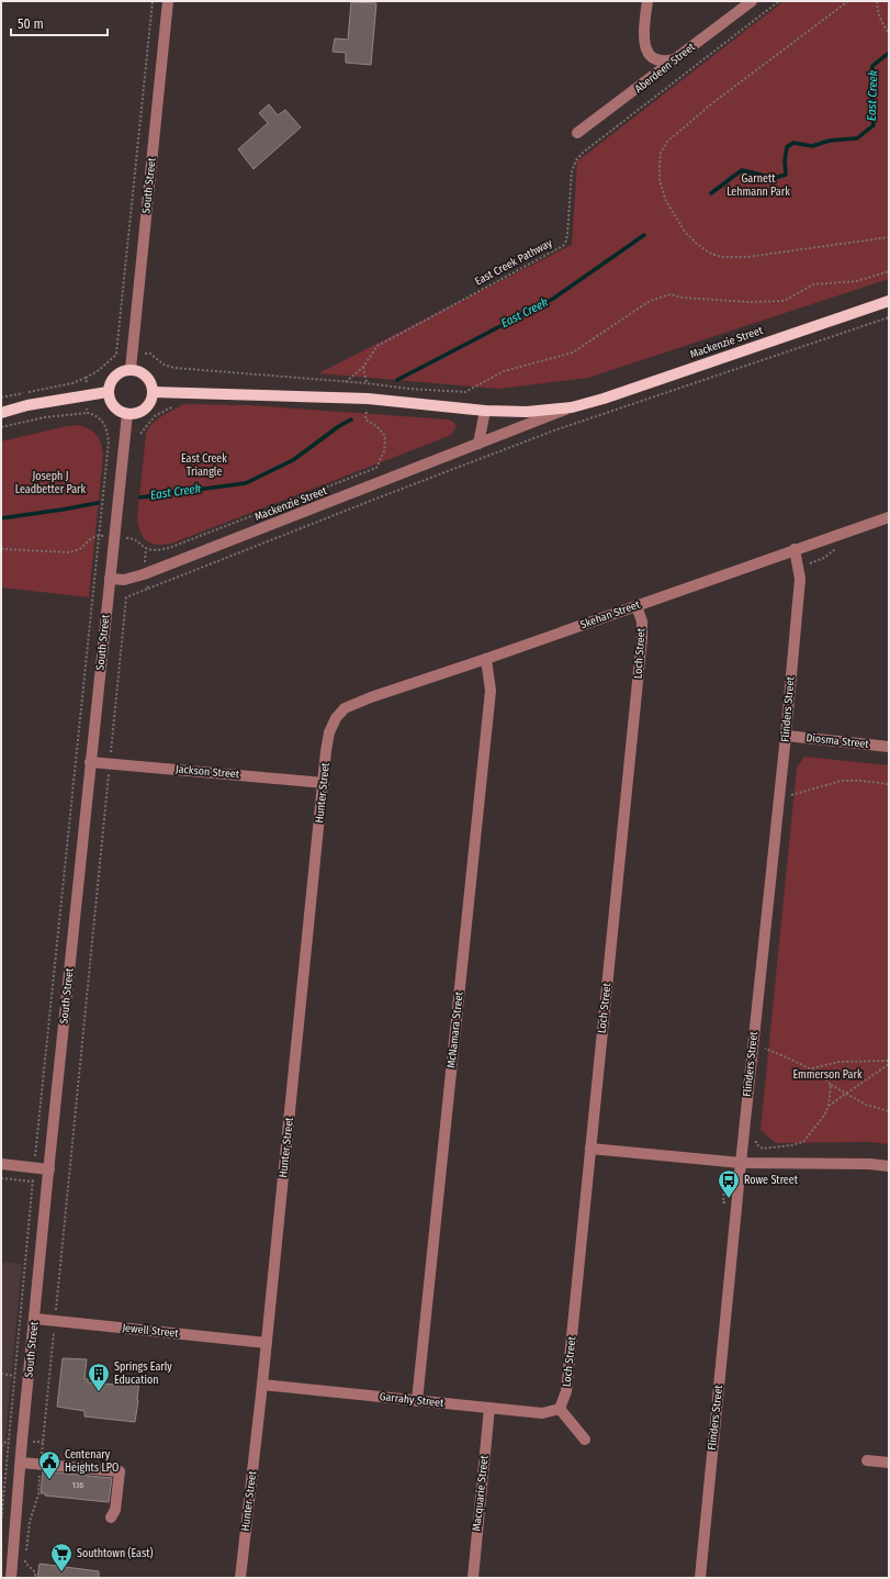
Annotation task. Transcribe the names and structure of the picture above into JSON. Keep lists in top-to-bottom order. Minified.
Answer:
{"streets":{"main road":["Mackenzie Street"],"street":["Aberdeen Street","South Street","Skehan Street","Loch Street","Flinders Street","Diosma Street","Jackson Street","Hunter Street","McNamara Street","Jewell Street","Garrahy Street","Macquarie Street"],"path":["East Creek Pathway"]},"crossings":[["South Street","Mackenzie Street"],["South Street","Jackson Street"],["South Street","Jewell Street"],["Skehan Street","Loch Street"],["Skehan Street","Flinders Street"],["Skehan Street","Hunter Street"],["Skehan Street","McNamara Street"],["Loch Street","Garrahy Street"],["Flinders Street","Diosma Street"],["Jackson Street","Hunter Street"],["Hunter Street","Jewell Street"],["Hunter Street","Garrahy Street"],["McNamara Street","Garrahy Street"],["Garrahy Street","Macquarie Street"]],"water":["East Creek"],"parks":["Garnett Lehmann Park","East Creek Triangle","Joseph J Leadbetter Park","Emmerson Park"],"places":{"bus stop":["Rowe Street"],"building":["Springs Early Education"],"public building":["Centenary Heights LPO"],"supermarket":["Southtown (East)"]},"house_numbers":["136"],"scale_bar":"50 m"}
